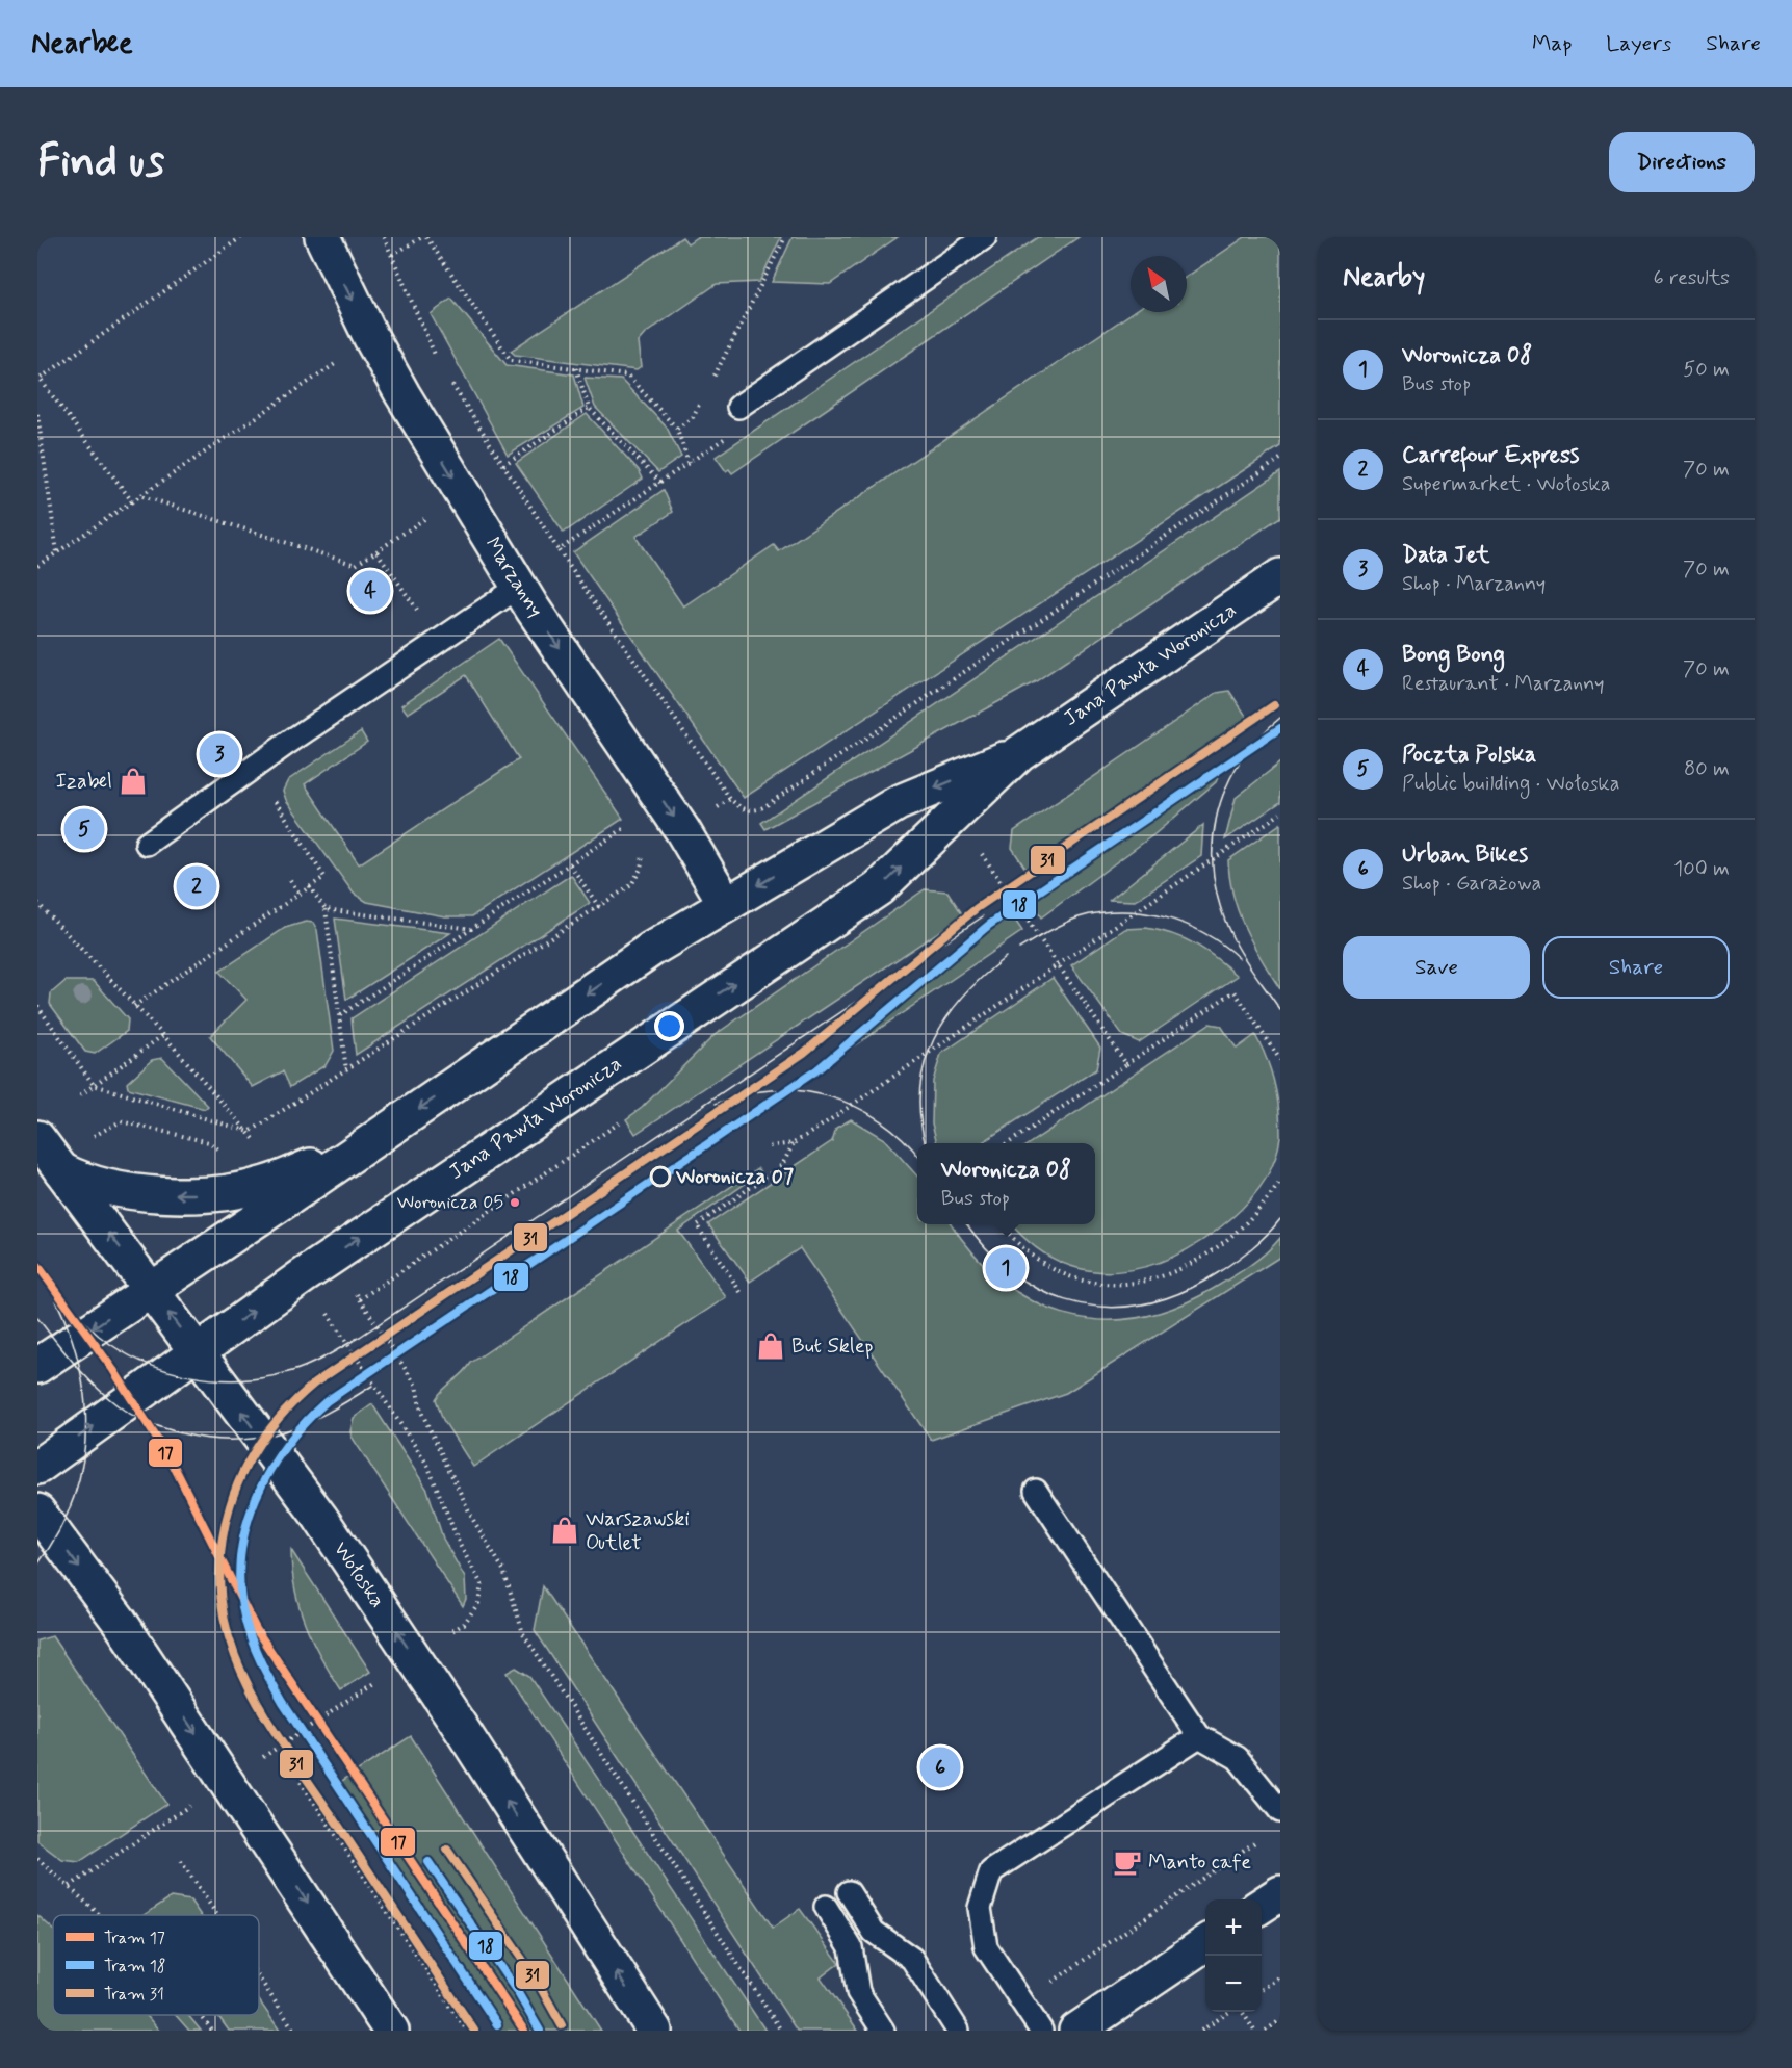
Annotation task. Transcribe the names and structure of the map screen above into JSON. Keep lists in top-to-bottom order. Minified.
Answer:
{"streets":{"street":["Marzanny","Jana Pawła Woronicza","Wołoska"]},"crossings":[["Marzanny","Jana Pawła Woronicza"],["Jana Pawła Woronicza","Wołoska"]],"one_way":["Marzanny"],"places":{"shop":["Izabel","But Sklep","Warszawski Outlet"],"other":["Woronicza 07","Woronicza 05"],"cafe":["Manto cafe"]},"lines":["tram line 31","tram line 18","tram line 17"],"legend":["Tram 17","Tram 18","Tram 31"],"north":"top left","page":{"header":"Nearbee","nav":["Map","Layers","Share"],"buttons":["Directions",["Save","Share"]],"title":"Find us","heading":["Nearby","6 results"],"list":[{"mark":"1","name":"Woronicza 08","note":"Bus stop","value":"50 m"},{"mark":"2","name":"Carrefour Express","note":"Supermarket · Wołoska","value":"70 m"},{"mark":"3","name":"Data Jet","note":"Shop · Marzanny","value":"70 m"},{"mark":"4","name":"Bong Bong","note":"Restaurant · Marzanny","value":"70 m"},{"mark":"5","name":"Poczta Polska","note":"Public building · Wołoska","value":"80 m"},{"mark":"6","name":"Urban Bikes","note":"Shop · Garażowa","value":"100 m"}],"pins":["4","3","5","2","1","6"],"popup":["Woronicza 08","Bus stop"],"map_buttons":["+","−"]}}
